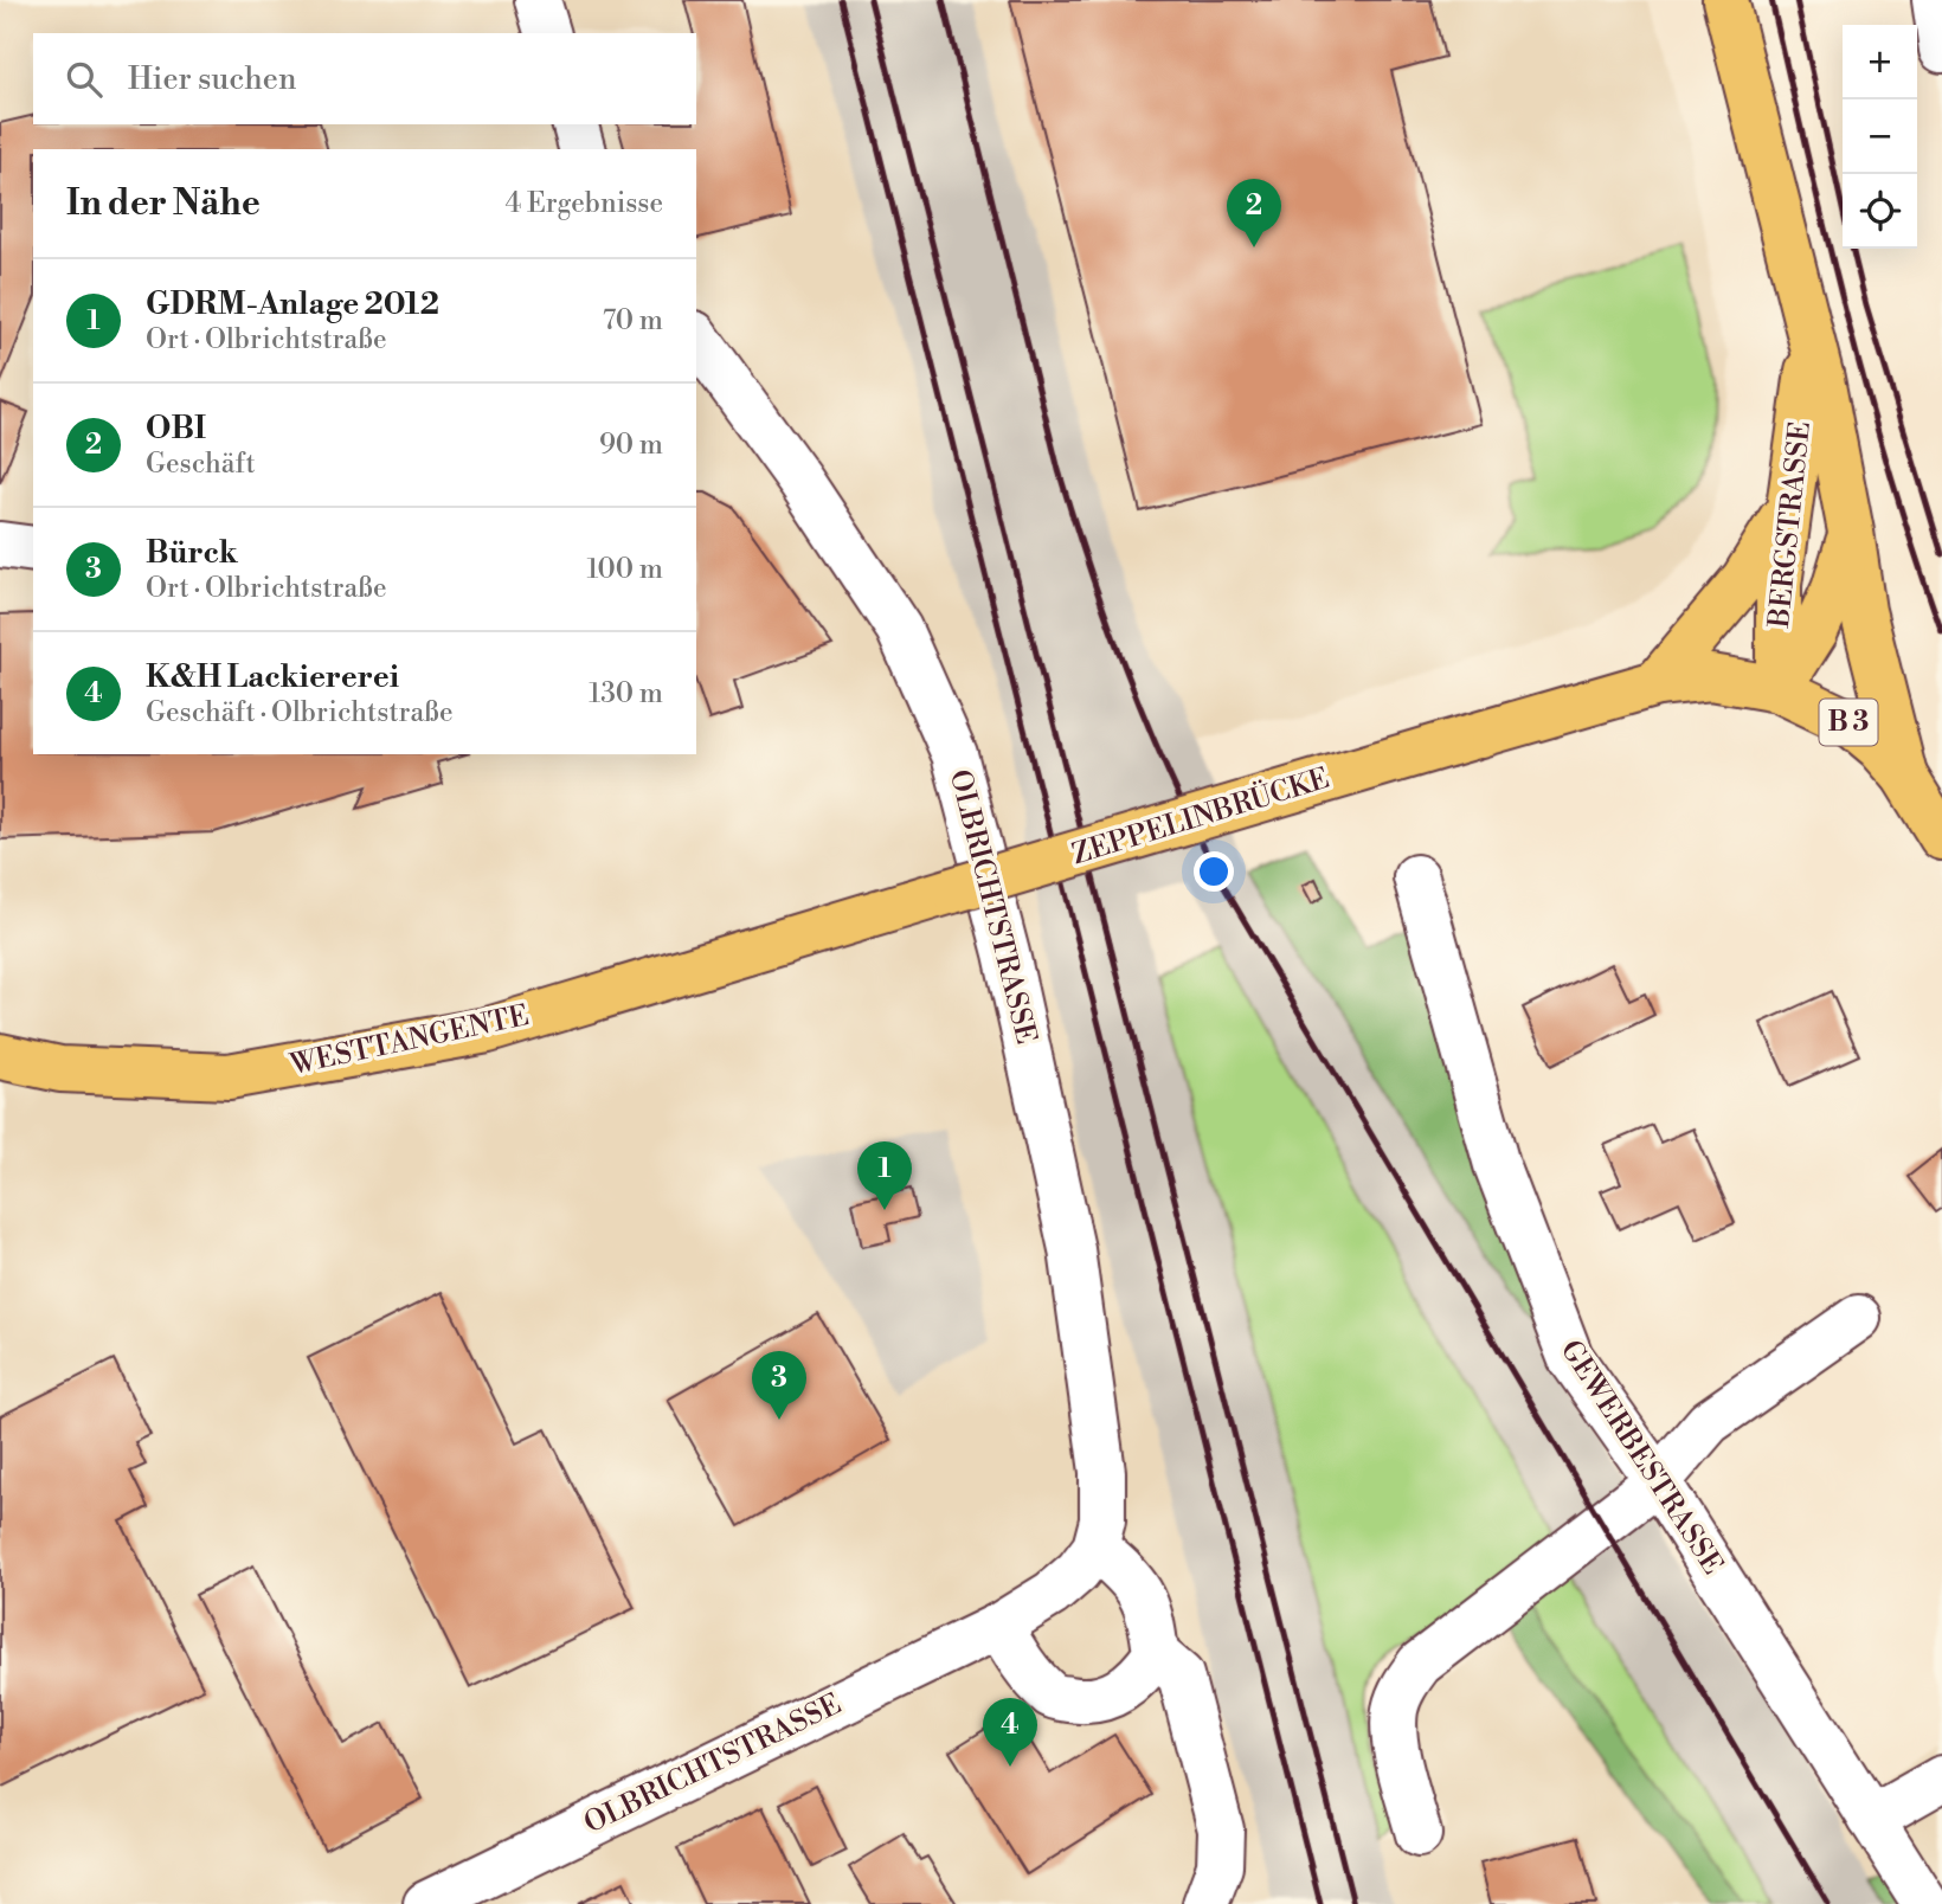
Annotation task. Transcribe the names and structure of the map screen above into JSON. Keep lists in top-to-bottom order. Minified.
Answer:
{"streets":{"main road":["BERGSTRASSE","B 3","ZEPPELINBRÜCKE","WESTTANGENTE"],"street":["OLBRICHTSTRASSE","GEWERBESTRASSE"]},"crossings":[["BERGSTRASSE","B 3"],["ZEPPELINBRÜCKE","WESTTANGENTE"]],"page":{"map_buttons":["+","−"],"search":"Hier suchen","heading":["In der Nähe","4 Ergebnisse"],"pins":["2","1","3","4"],"list":[{"mark":"1","name":"GDRM-Anlage 2012","note":"Ort · Olbrichtstraße","value":"70 m"},{"mark":"2","name":"OBI","note":"Geschäft","value":"90 m"},{"mark":"3","name":"Bürck","note":"Ort · Olbrichtstraße","value":"100 m"},{"mark":"4","name":"K&H Lackiererei","note":"Geschäft · Olbrichtstraße","value":"130 m"}]}}
